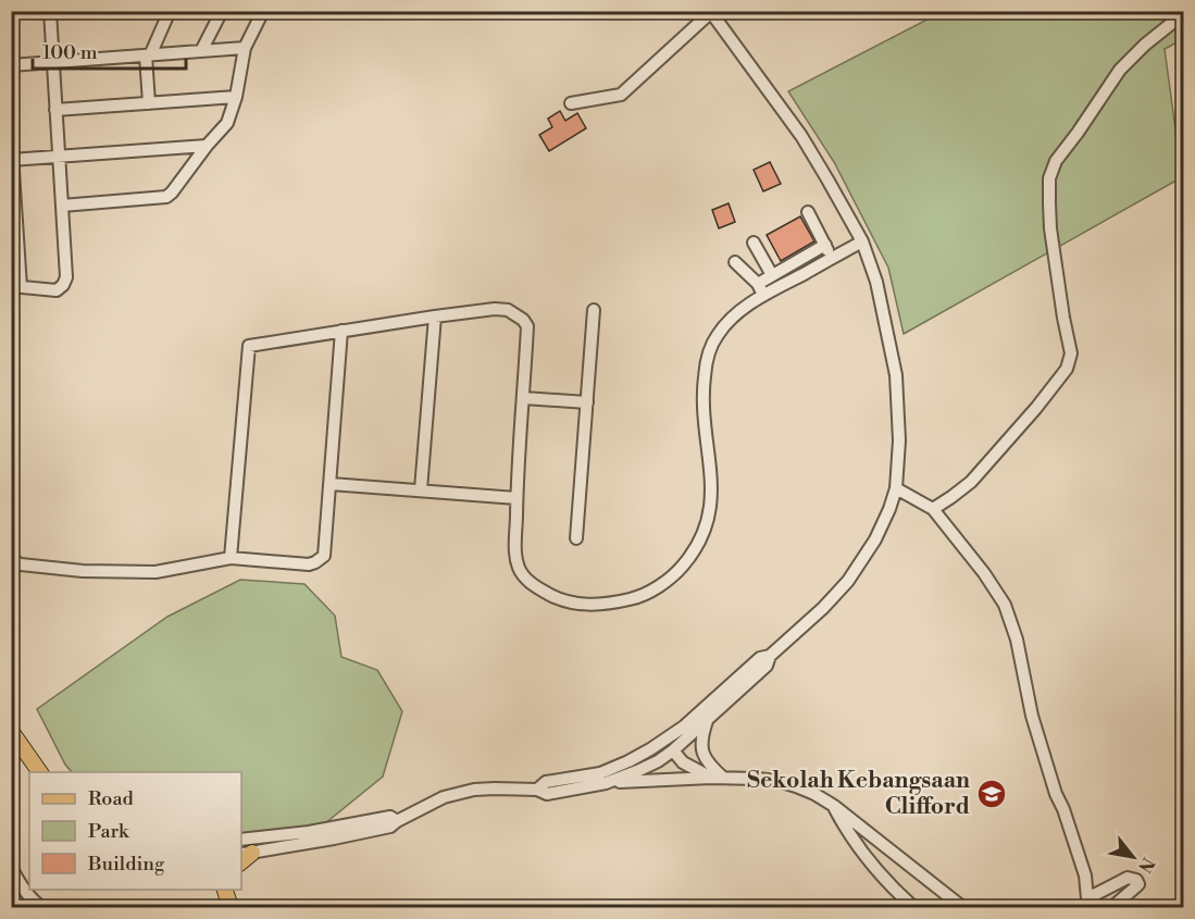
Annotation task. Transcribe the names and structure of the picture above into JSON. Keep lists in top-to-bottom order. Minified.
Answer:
{"places":{"school or university":["Sekolah Kebangsaan Clifford"]},"legend":["Road","Park","Building"],"scale_bar":"100 m","north":"bottom right"}
